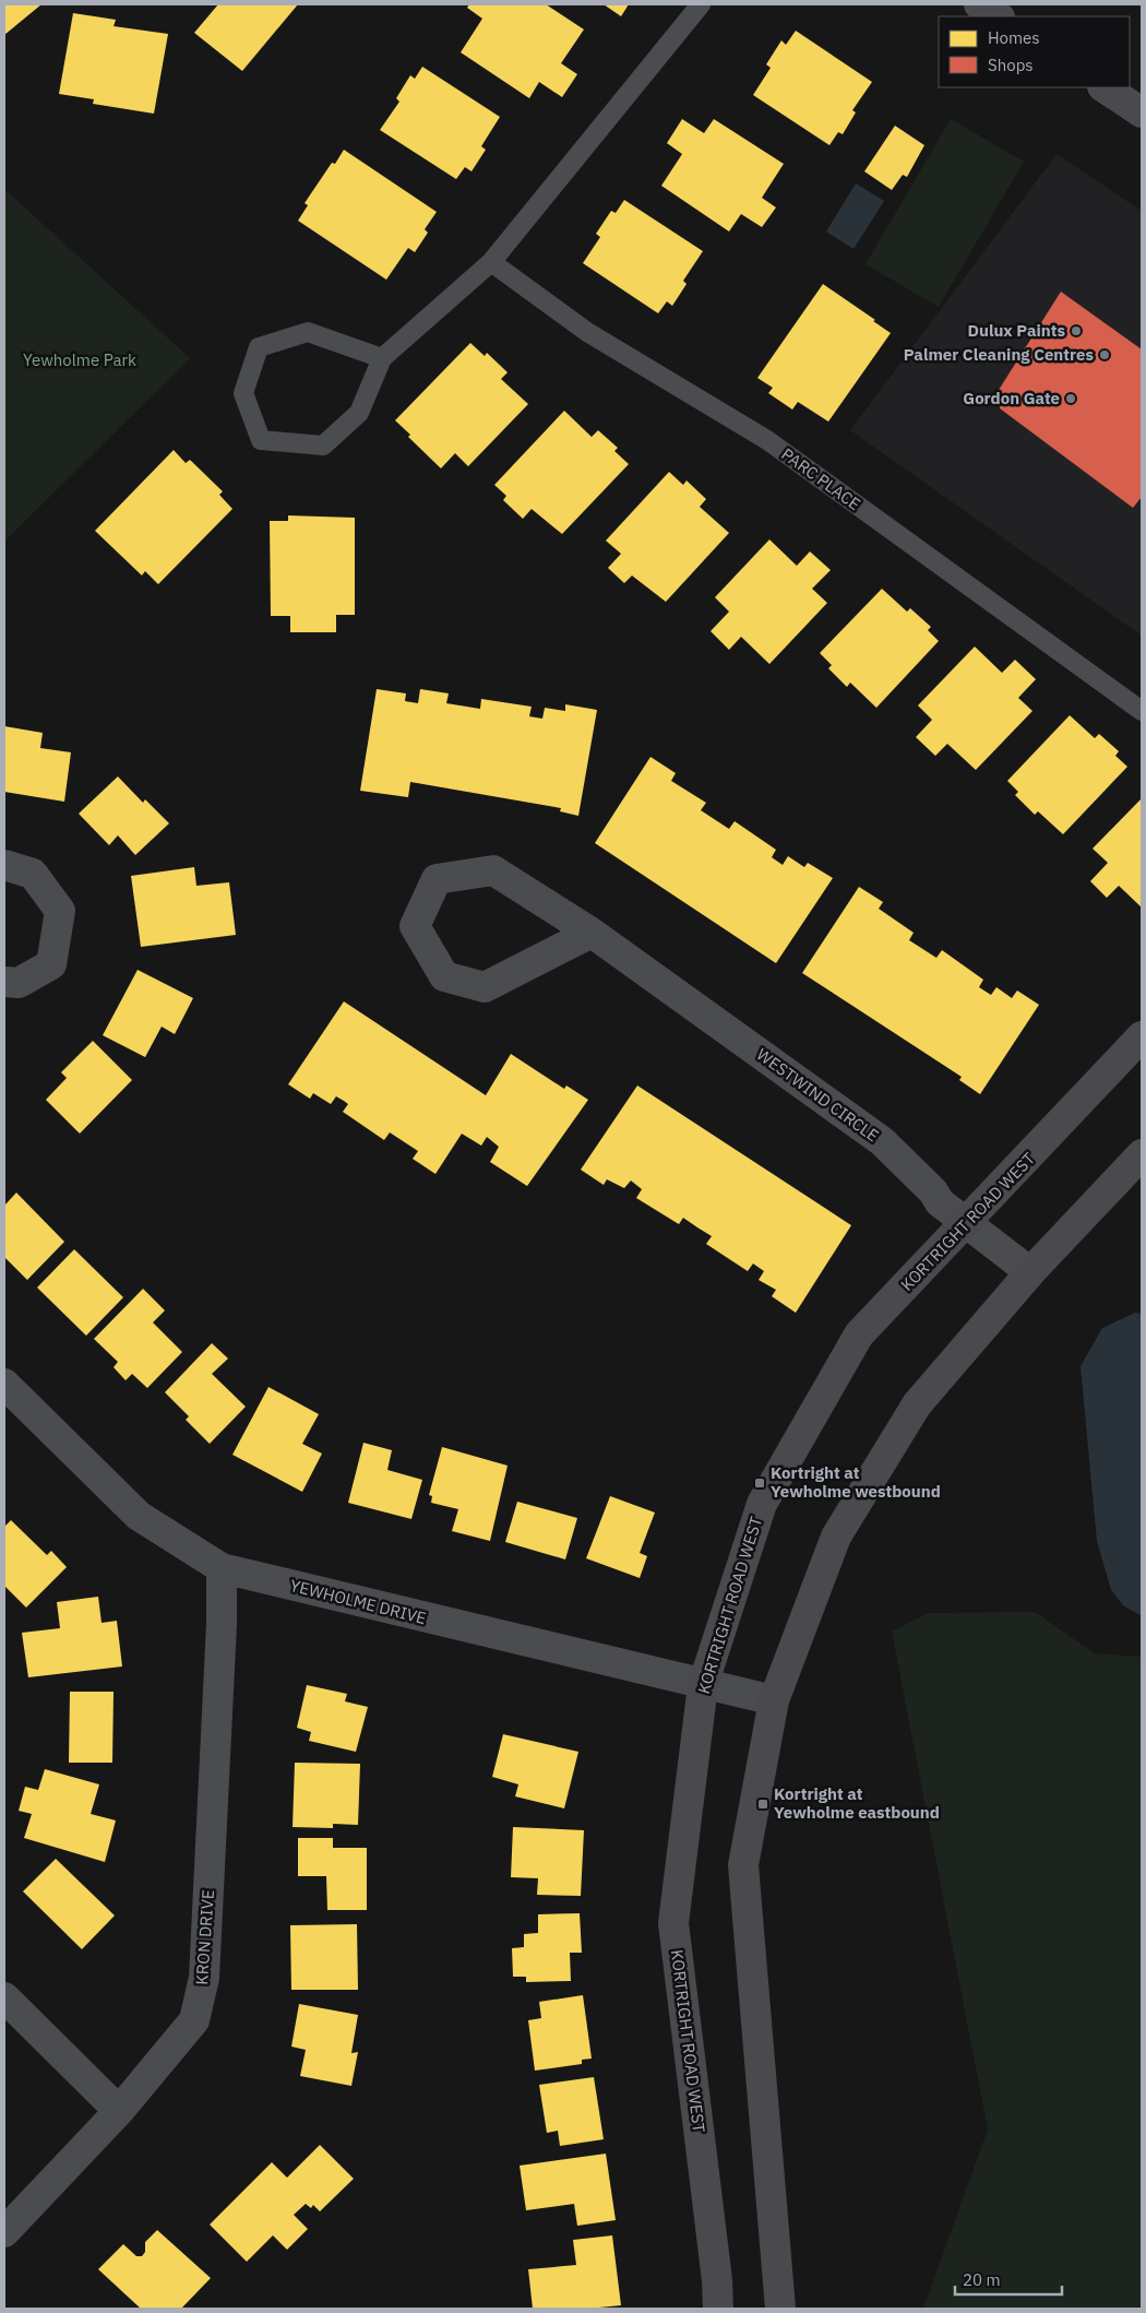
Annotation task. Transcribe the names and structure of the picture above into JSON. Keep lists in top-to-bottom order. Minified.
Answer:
{"streets":{"street":["WESTWIND CIRCLE","KORTRIGHT ROAD WEST","YEWHOLME DRIVE","KRON DRIVE"],"lane":["PARC PLACE"]},"crossings":[["WESTWIND CIRCLE","KORTRIGHT ROAD WEST"],["KORTRIGHT ROAD WEST","YEWHOLME DRIVE"],["YEWHOLME DRIVE","KRON DRIVE"]],"parks":["Yewholme Park"],"places":{"other":["Dulux Paints","Palmer Cleaning Centres","Gordon Gate"],"transit":["Kortright at Yewholme westbound","Kortright at Yewholme eastbound"]},"legend":["Homes","Shops"],"scale_bar":"20 m"}
